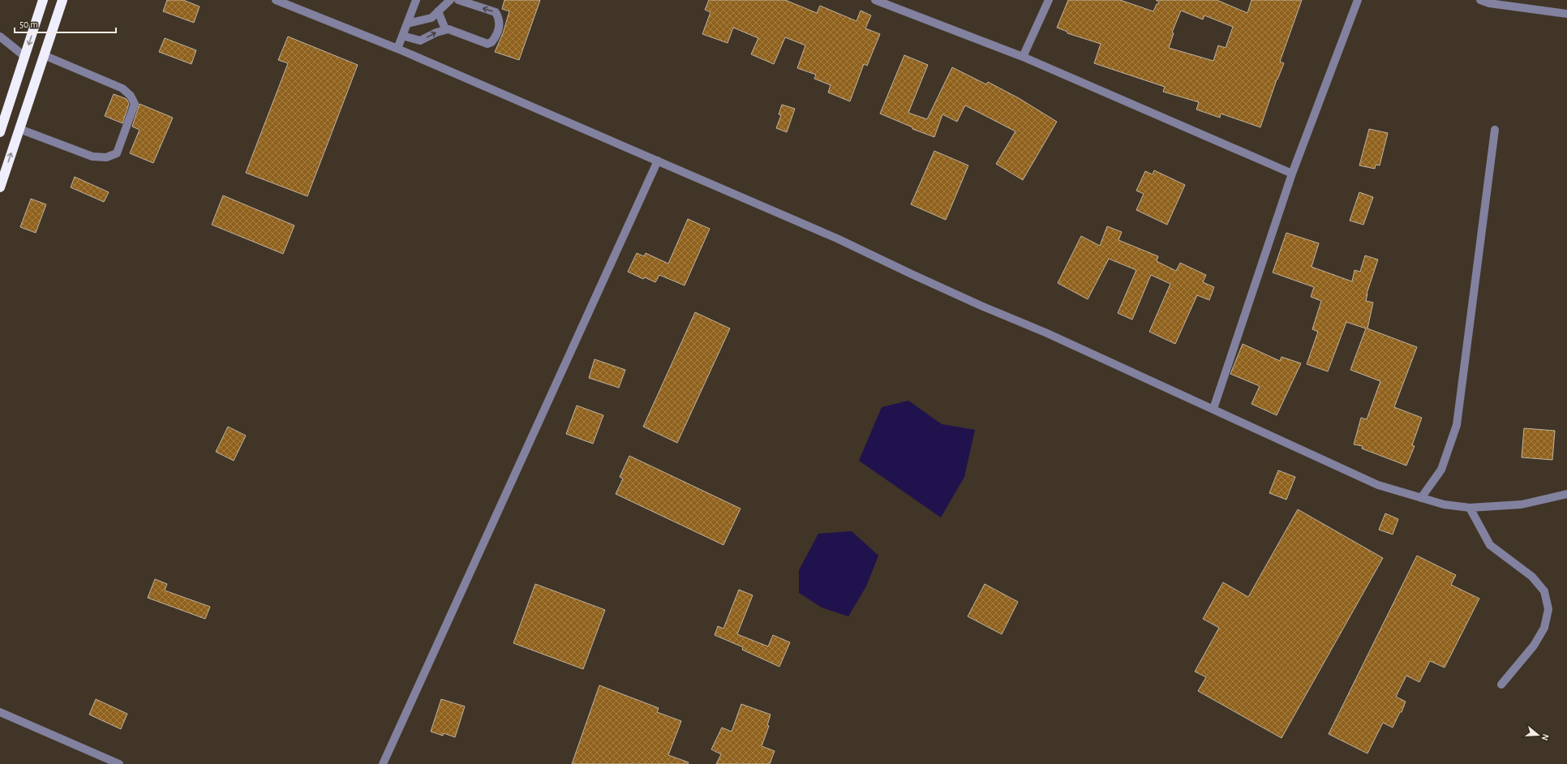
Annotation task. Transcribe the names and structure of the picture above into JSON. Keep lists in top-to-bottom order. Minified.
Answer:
{"scale_bar":"50 m","north":"right"}
